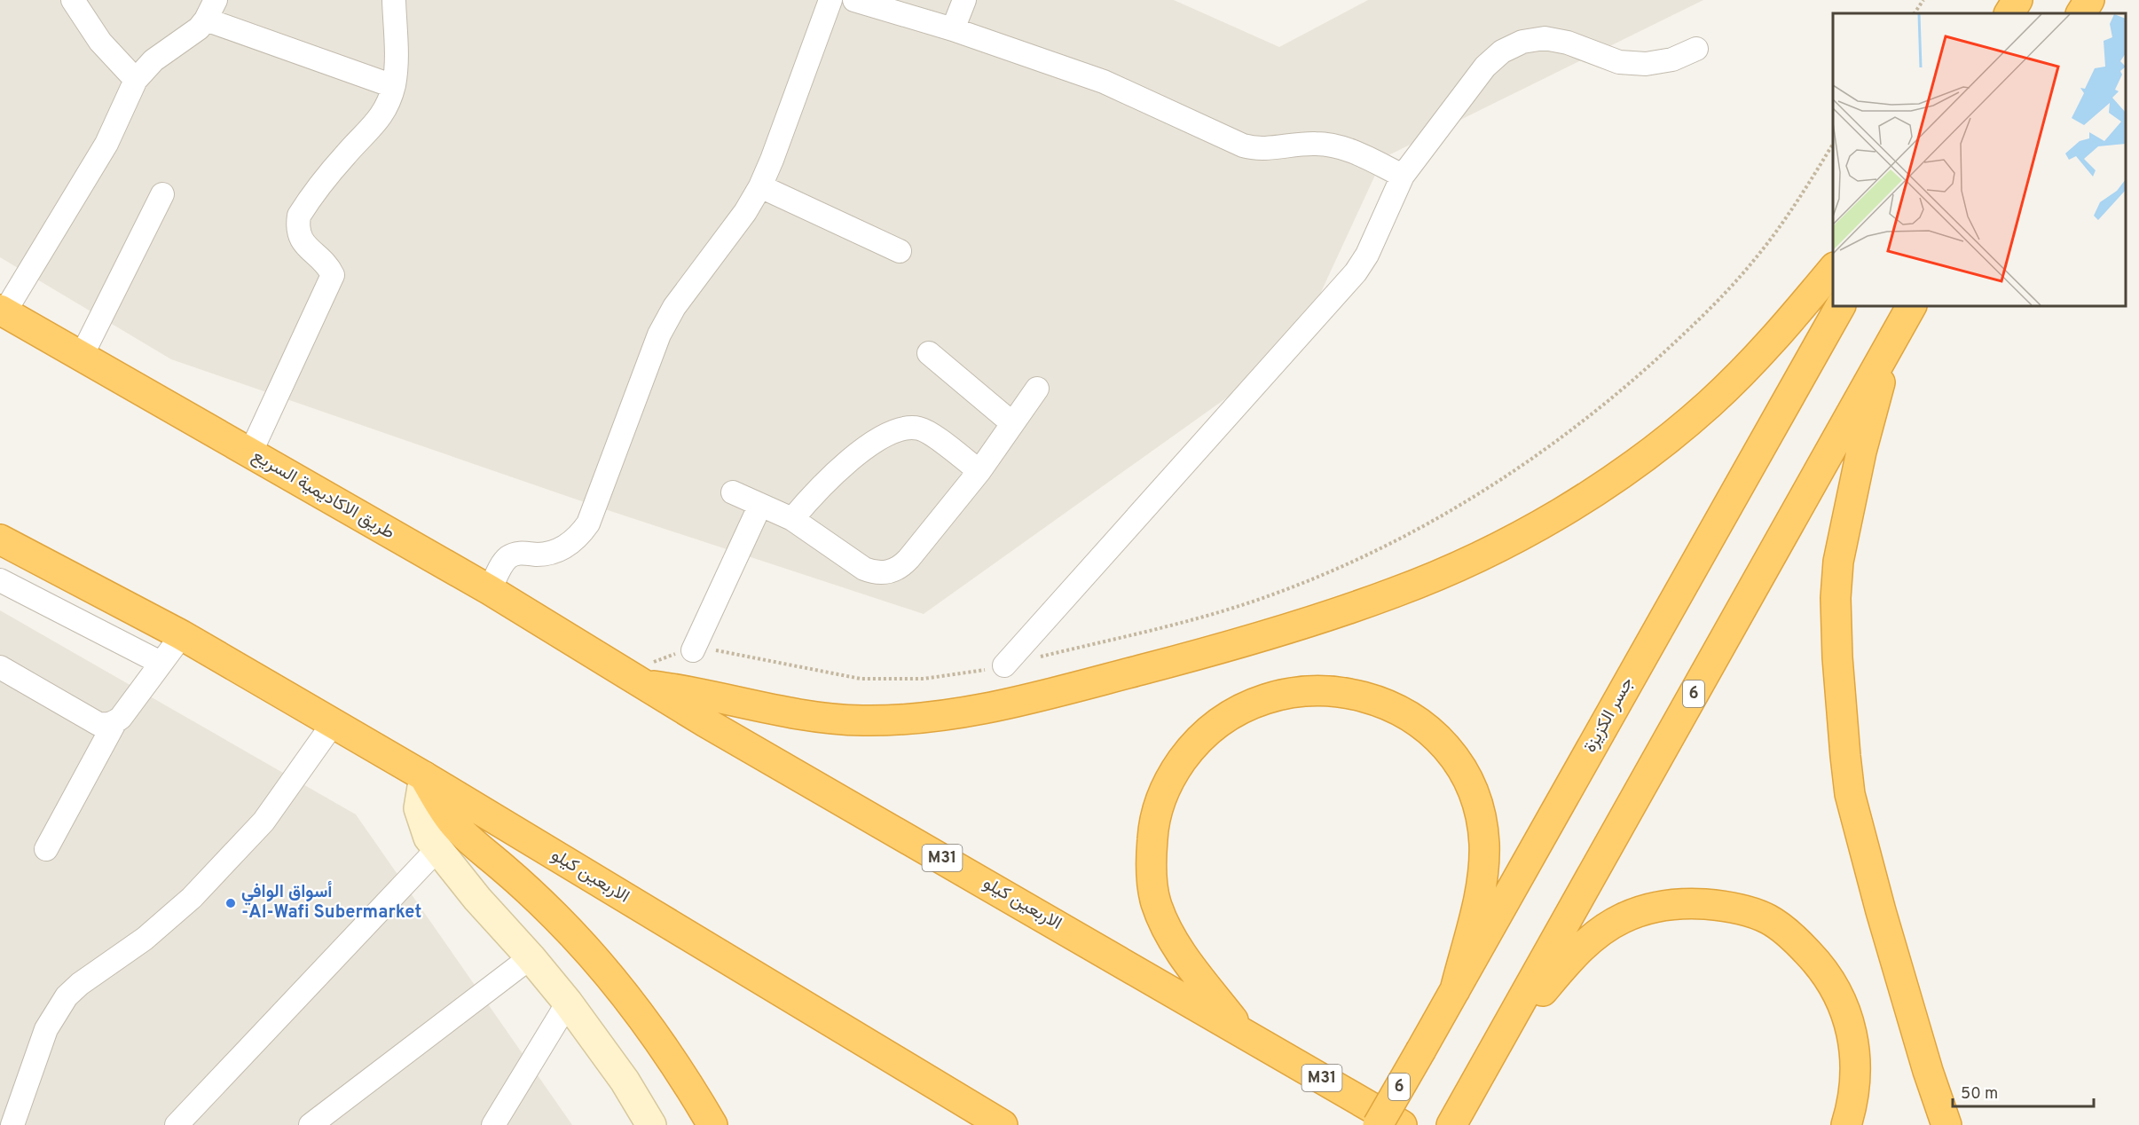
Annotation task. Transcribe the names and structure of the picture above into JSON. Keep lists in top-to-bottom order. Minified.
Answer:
{"streets":{"highway":["طريق الاكاديمية السريع","6","جسر الكزيزة","M31","الاربعين كيلو"]},"crossings":[["طريق الاكاديمية السريع","الاربعين كيلو"]],"places":["أسواق الوافي -Al-Wafi Subermarket"],"scale_bar":"50 m"}
